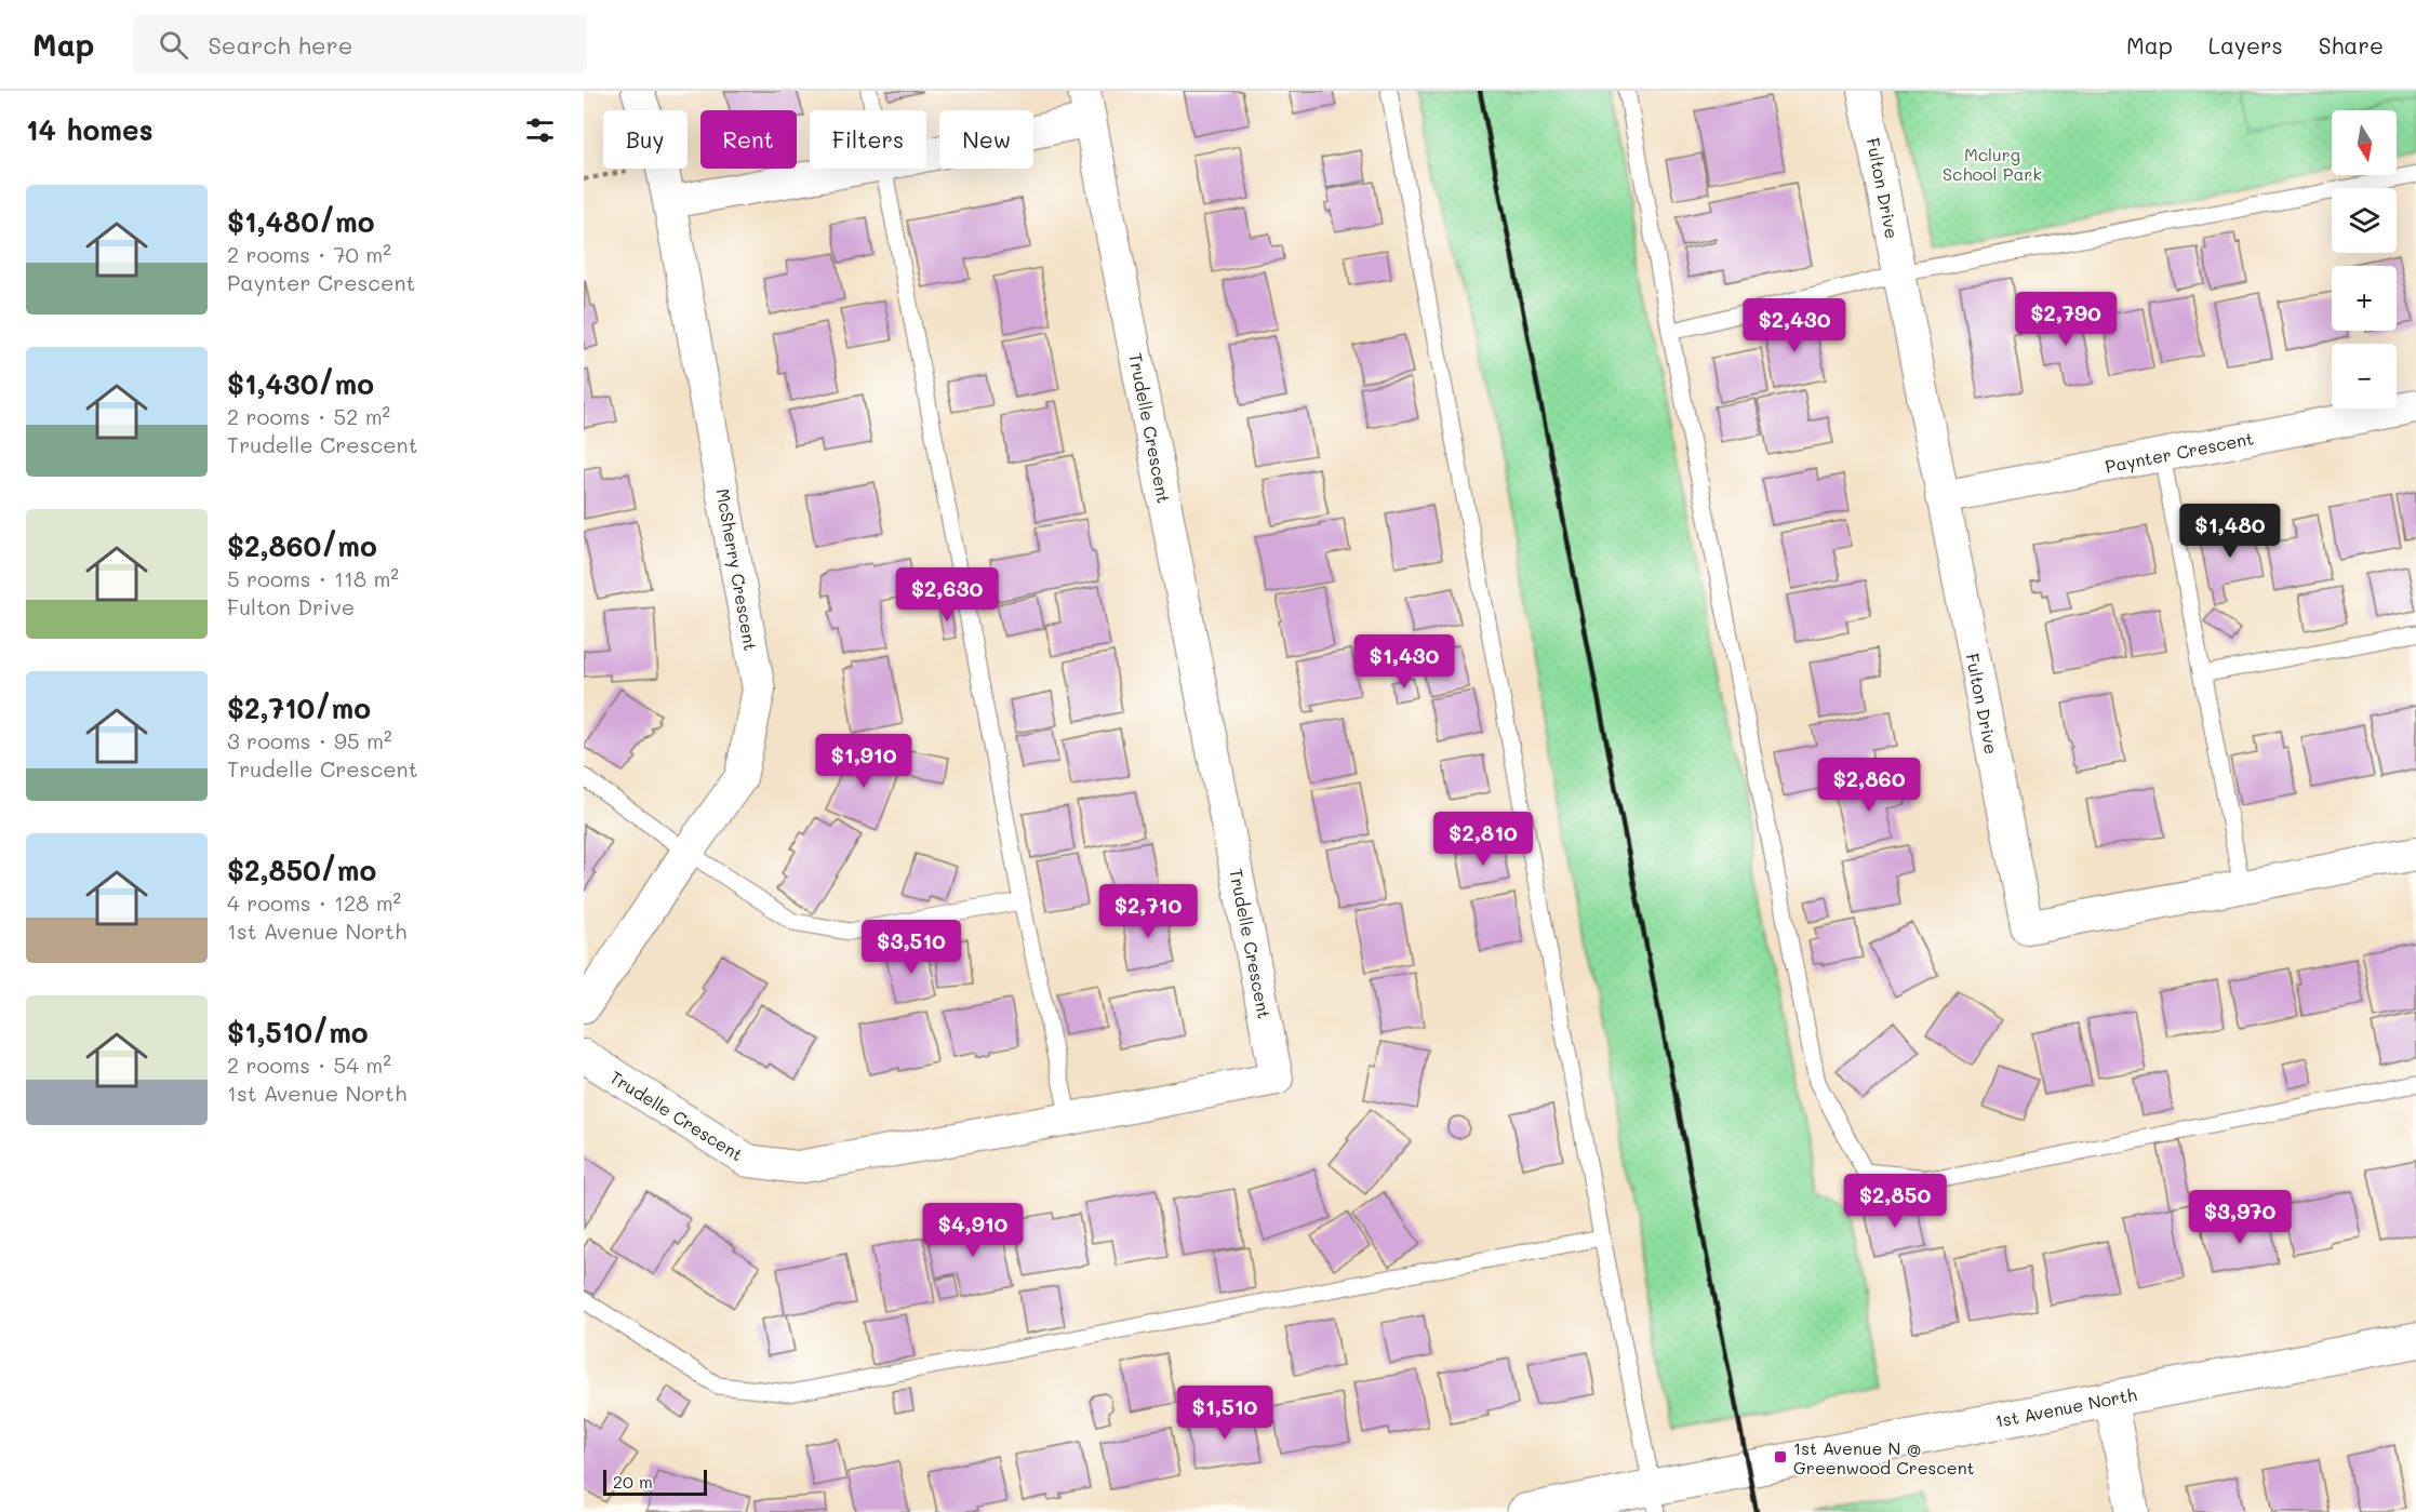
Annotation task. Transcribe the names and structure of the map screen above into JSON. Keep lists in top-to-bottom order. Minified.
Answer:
{"streets":{"street":["Fulton Drive","Trudelle Crescent","Paynter Crescent","McSherry Crescent","1st Avenue North"]},"crossings":[["Fulton Drive","Paynter Crescent"]],"parks":["Mclurg School Park"],"places":{"transit":["1st Avenue N @ Greenwood Crescent"]},"scale_bar":"20 m","north":"bottom","page":{"header":"Map","search":"Search here","nav":["Map","Layers","Share"],"heading":"14 homes","map_buttons":["+","−"],"chip":["Buy","Rent","Filters","New"],"list":[{"name":"$1,480/mo","note":"2 rooms · 70 m² · Paynter Crescent"},{"name":"$1,430/mo","note":"2 rooms · 52 m² · Trudelle Crescent"},{"name":"$2,860/mo","note":"5 rooms · 118 m² · Fulton Drive"},{"name":"$2,710/mo","note":"3 rooms · 95 m² · Trudelle Crescent"},{"name":"$2,850/mo","note":"4 rooms · 128 m² · 1st Avenue North"},{"name":"$1,510/mo","note":"2 rooms · 54 m² · 1st Avenue North"}],"price":["$2,790","$2,430","$1,480","$2,630","$1,430","$1,910","$2,860","$2,810","$2,710","$3,510","$2,850","$3,970","$4,910","$1,510"],"scale":"20 m"}}
